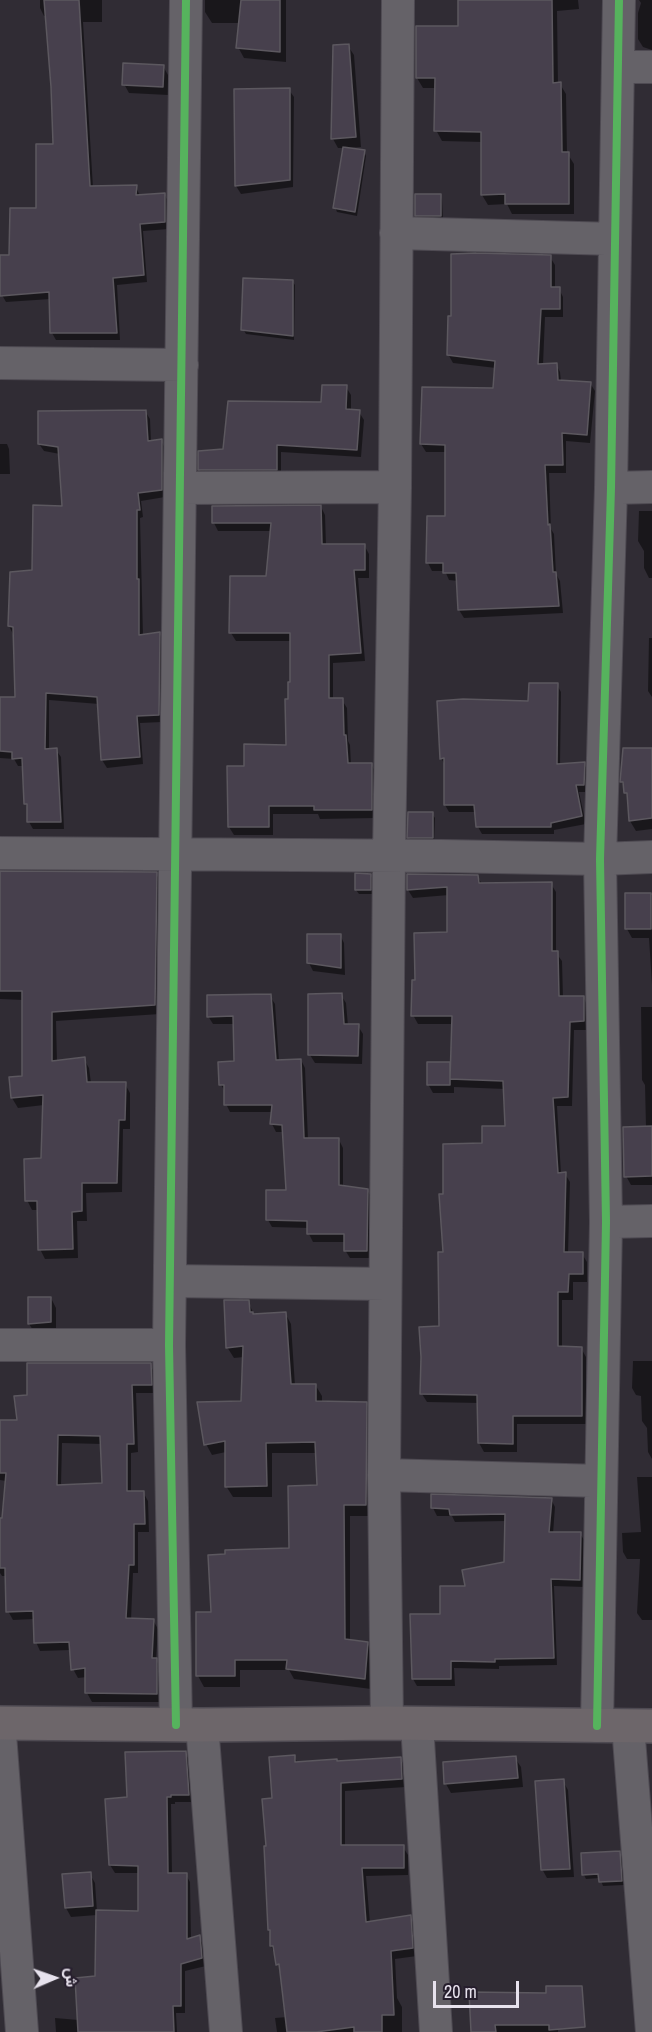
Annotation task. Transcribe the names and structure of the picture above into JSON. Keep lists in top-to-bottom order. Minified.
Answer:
{"scale_bar":"20 m","north":"right"}
